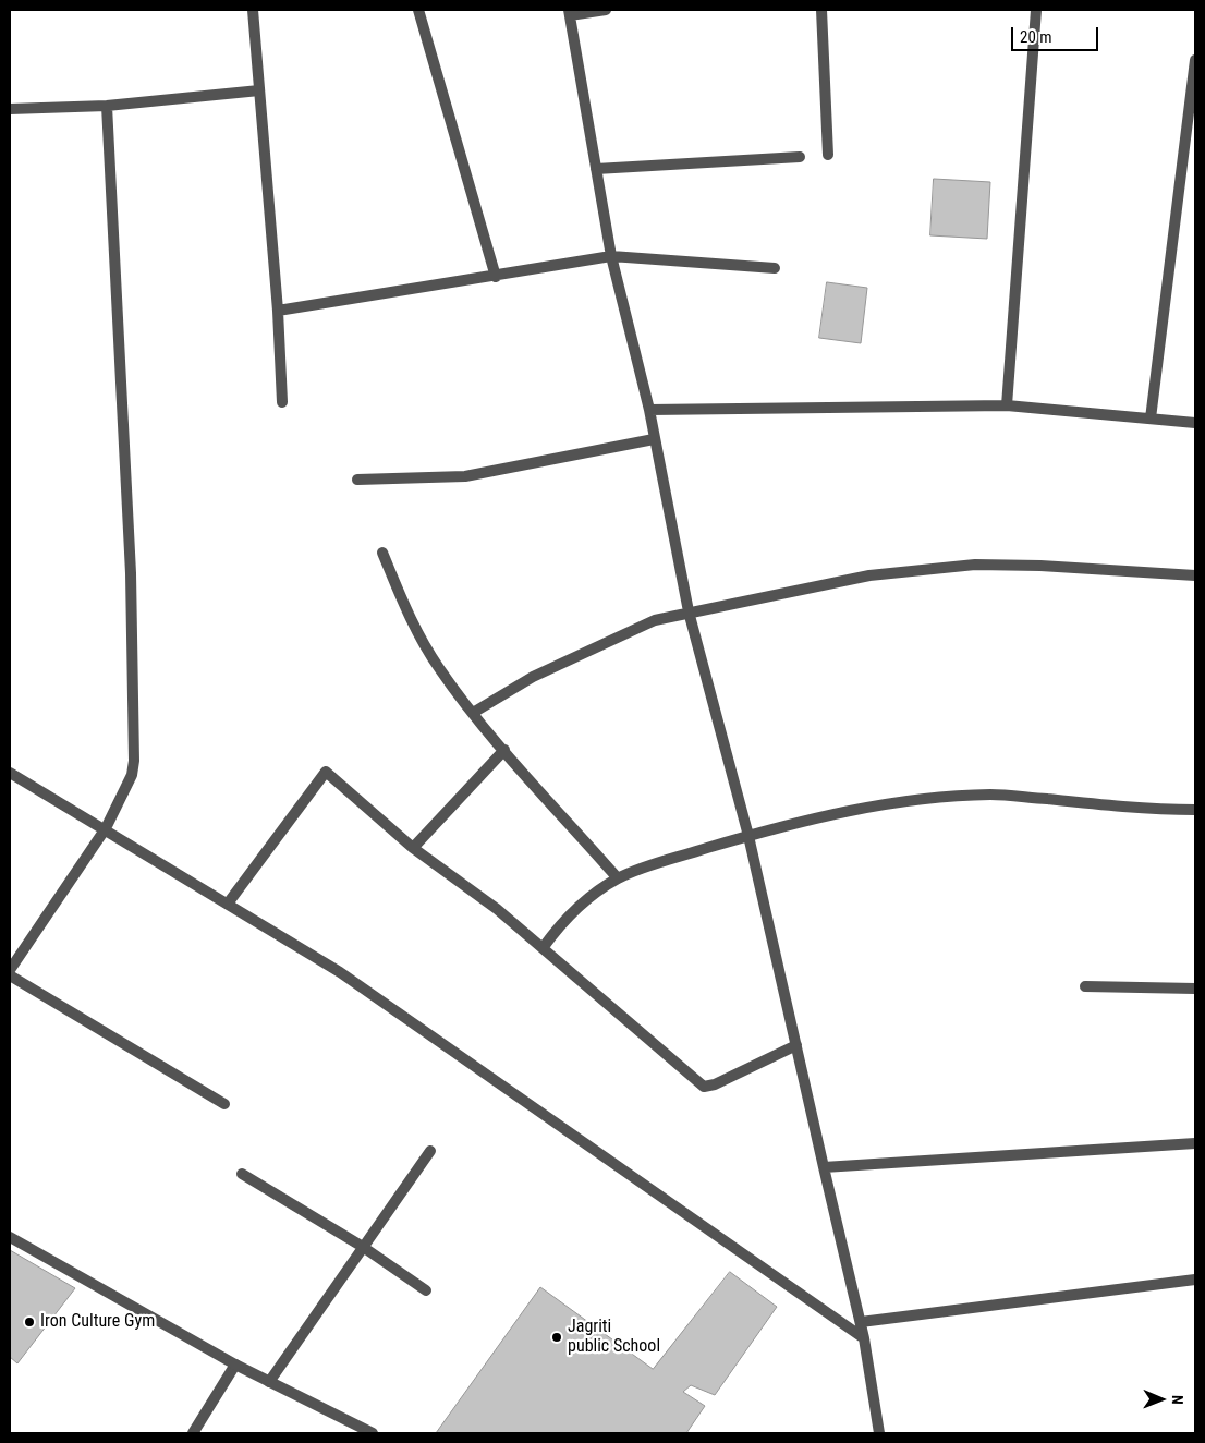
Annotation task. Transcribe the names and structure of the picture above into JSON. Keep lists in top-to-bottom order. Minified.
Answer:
{"places":["Iron Culture Gym","Jagriti public School"],"scale_bar":"20 m","north":"right"}
